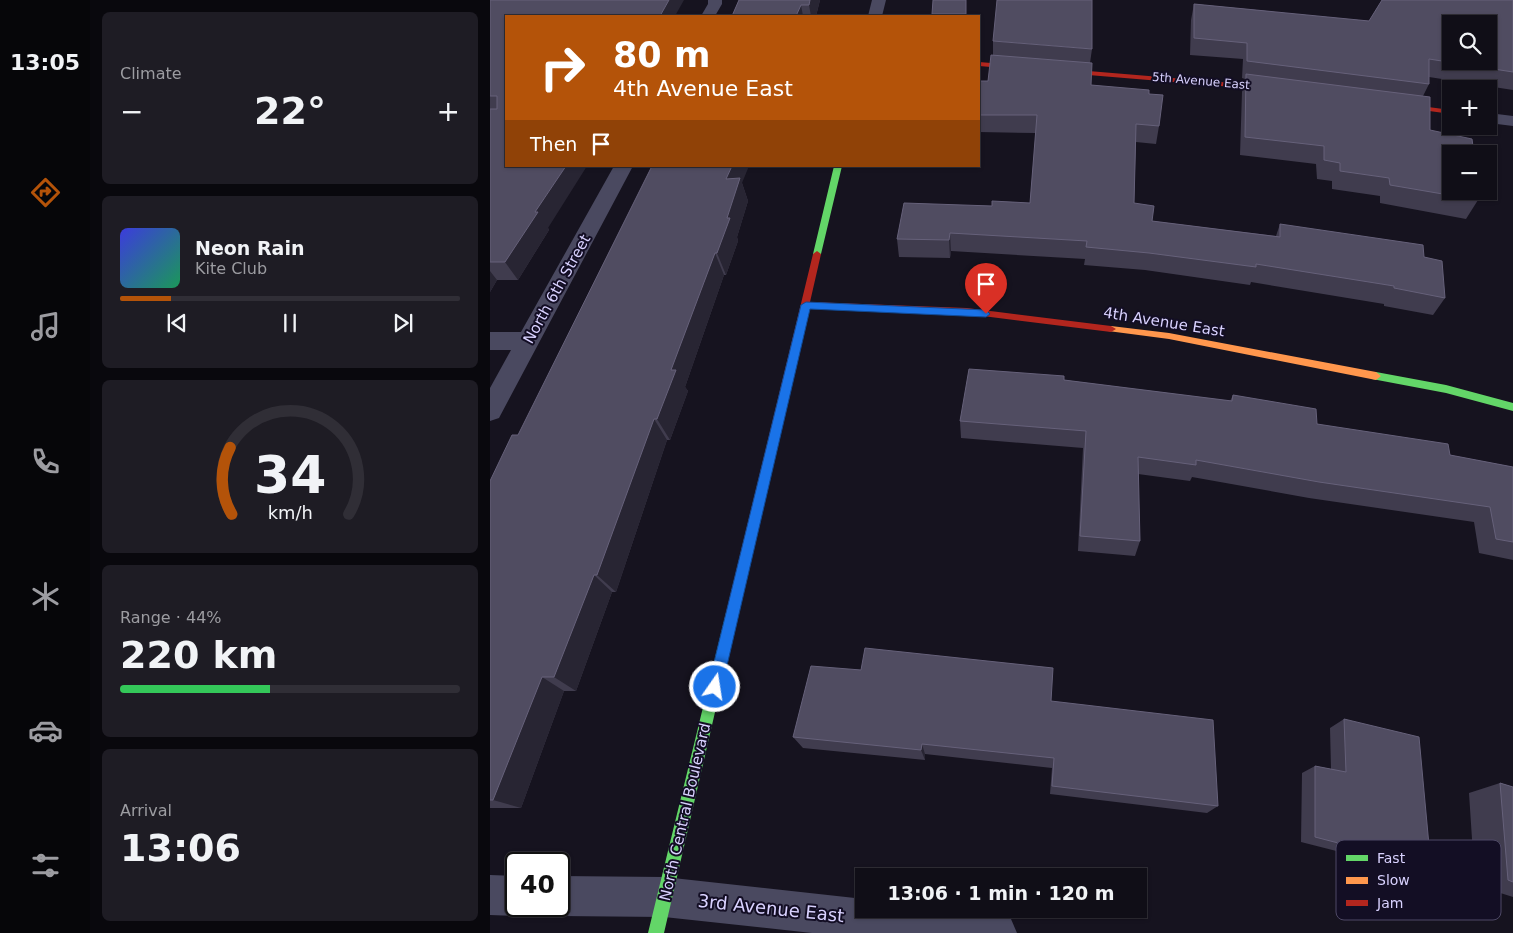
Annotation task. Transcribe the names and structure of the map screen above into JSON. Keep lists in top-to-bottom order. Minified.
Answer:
{"streets":{"street":["5th Avenue East","North 6th Street","4th Avenue East","North Central Boulevard","3rd Avenue East"]},"crossings":[["4th Avenue East","North Central Boulevard"],["North Central Boulevard","3rd Avenue East"]],"legend":["Fast","Slow","Jam"],"page":{"tabs":"13:05","tile":["Climate",["Range · 44%","220 km"],["Arrival","13:06"]],"map_buttons":["+","−"],"turn":["80 m","4th Avenue East"],"heat":["−","22°","+"],"then":"Then","song":["Neon Rain","Kite Club"],"limit":"40","trip":"13:06 · 1 min · 120 m","gauge":["34","km/h"]}}
